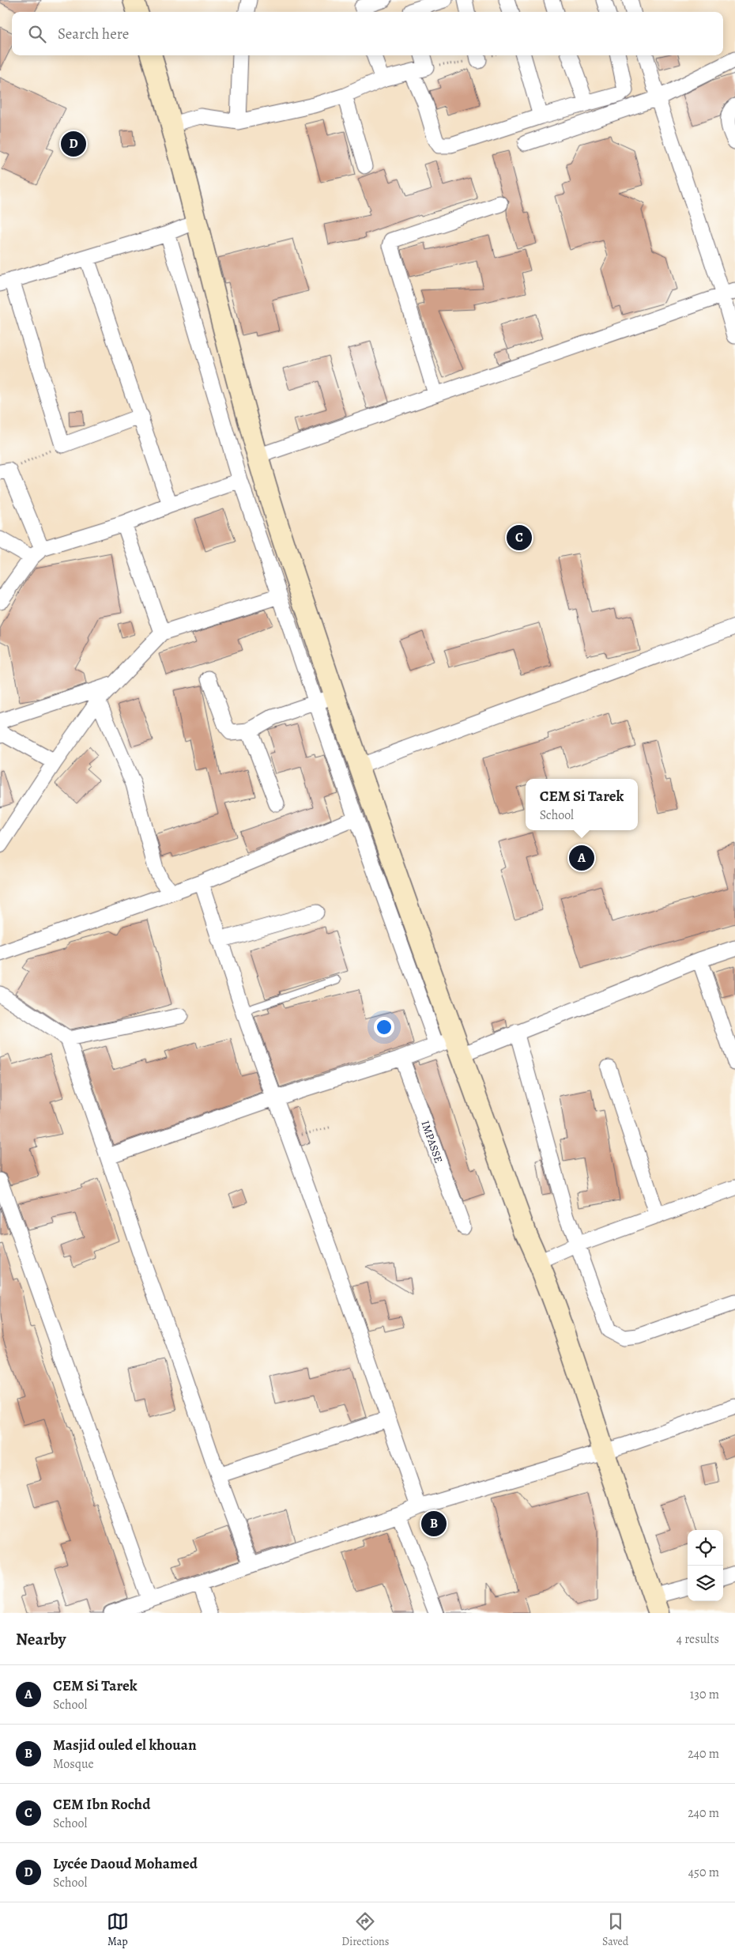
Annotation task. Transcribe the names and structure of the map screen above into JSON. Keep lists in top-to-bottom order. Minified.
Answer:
{"streets":{"street":["IMPASSE"]},"page":{"search":"Search here","pins":["D","C","A","B"],"popup":["CEM Si Tarek","School"],"heading":["Nearby","4 results"],"list":[{"mark":"A","name":"CEM Si Tarek","note":"School","value":"130 m"},{"mark":"B","name":"Masjid ouled el khouan","note":"Mosque","value":"240 m"},{"mark":"C","name":"CEM Ibn Rochd","note":"School","value":"240 m"},{"mark":"D","name":"Lycée Daoud Mohamed","note":"School","value":"450 m"}],"nav":["Map","Directions","Saved"]}}
